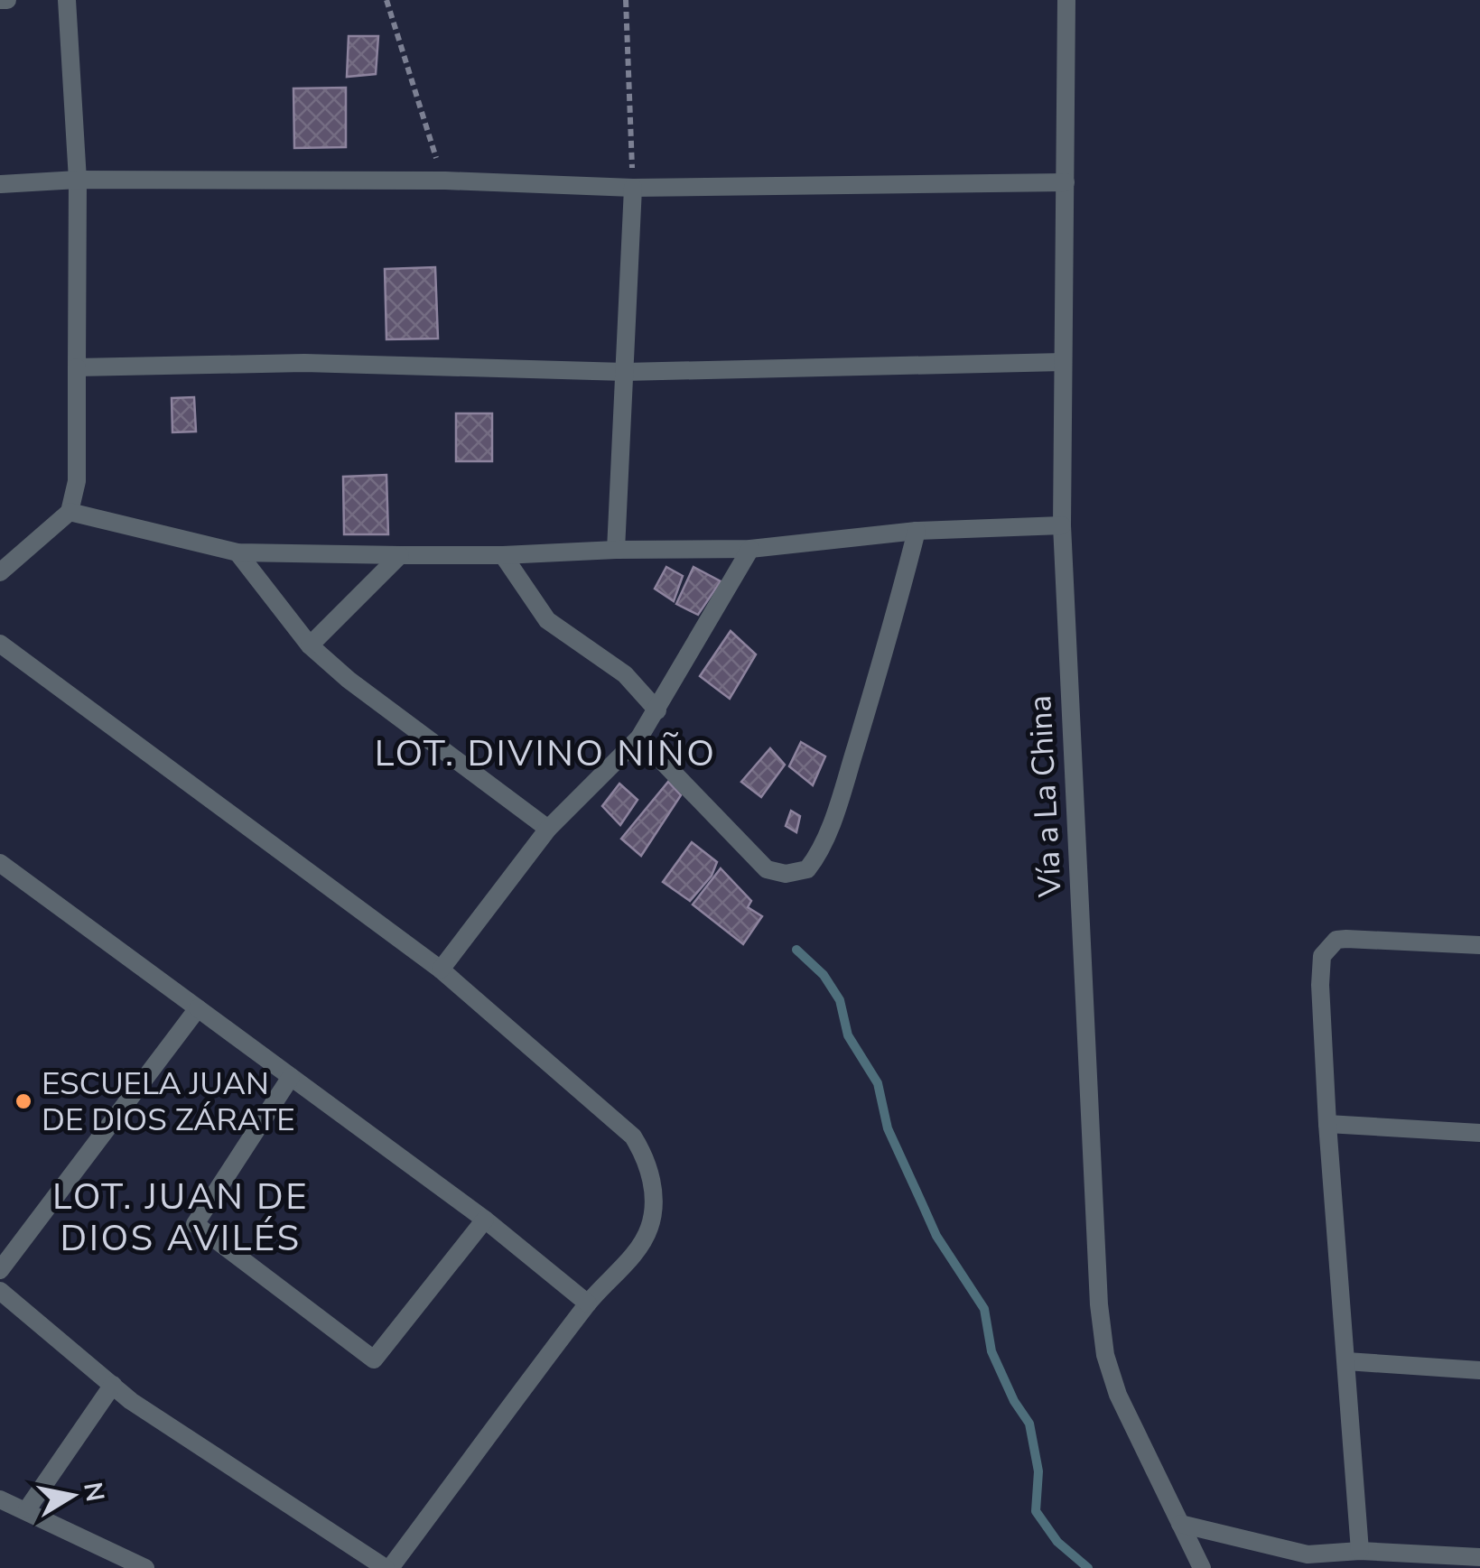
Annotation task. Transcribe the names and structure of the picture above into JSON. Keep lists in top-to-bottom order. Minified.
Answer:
{"streets":{"street":["Vía a La China"]},"districts":["LOT. DIVINO NIÑO","LOT. JUAN DE DIOS AVILÉS"],"places":["ESCUELA JUAN DE DIOS ZÁRATE"],"north":"right"}
